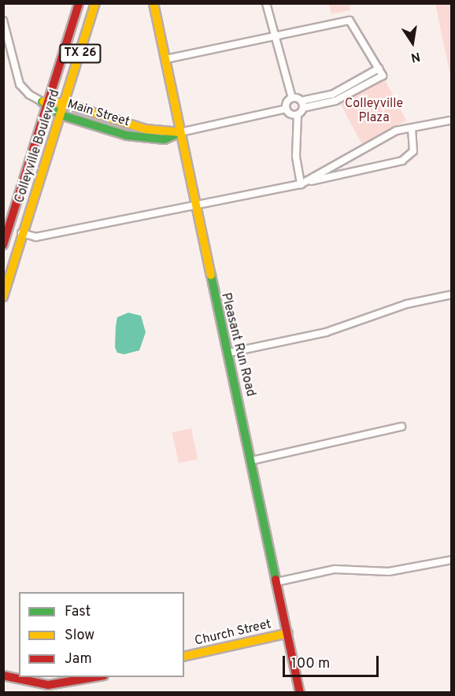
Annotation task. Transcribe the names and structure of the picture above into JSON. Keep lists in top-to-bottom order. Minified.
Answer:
{"streets":{"street":["TX 26","Main Street","Colleyville Boulevard","Pleasant Run Road","Church Street"]},"crossings":[["Main Street","Colleyville Boulevard"],["Main Street","Pleasant Run Road"],["Pleasant Run Road","Church Street"]],"parks":["Colleyville Plaza"],"legend":["Fast","Slow","Jam"],"scale_bar":"100 m","north":"bottom"}
